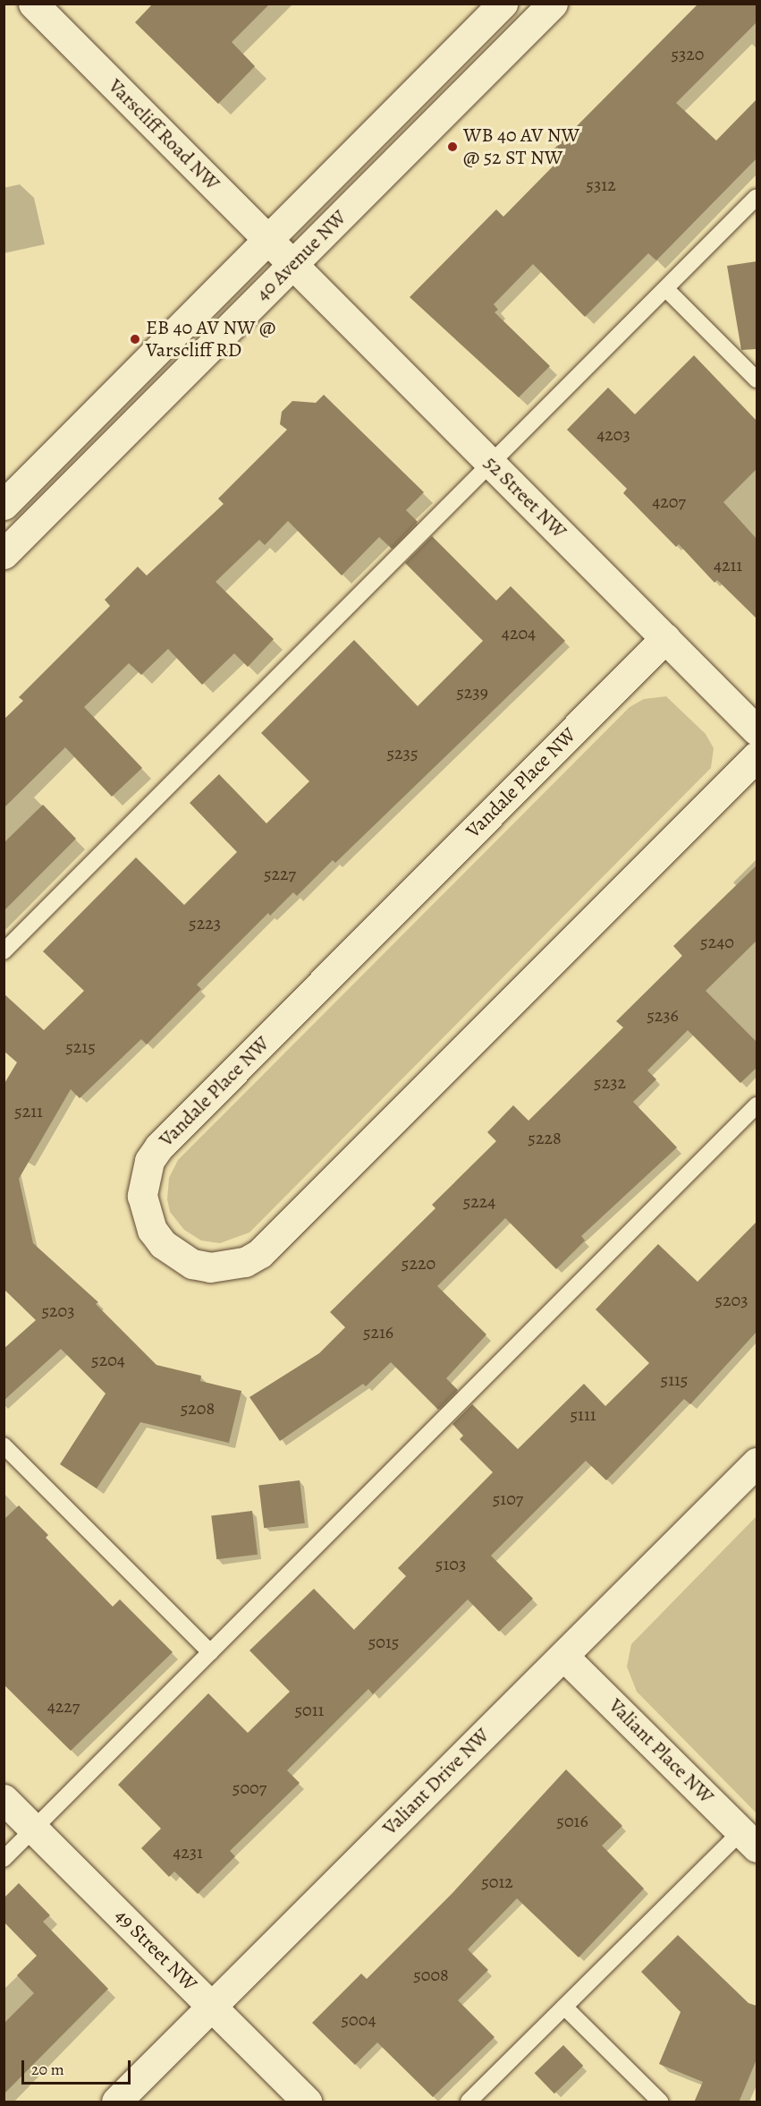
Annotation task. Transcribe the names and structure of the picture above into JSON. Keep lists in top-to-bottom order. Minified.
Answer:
{"streets":{"street":["Varscliff Road NW","40 Avenue NW","52 Street NW","Vandale Place NW","Valiant Place NW","Valiant Drive NW","49 Street NW"]},"crossings":[["Varscliff Road NW","40 Avenue NW"],["Varscliff Road NW","52 Street NW"],["40 Avenue NW","52 Street NW"],["52 Street NW","Vandale Place NW"],["Valiant Place NW","Valiant Drive NW"],["Valiant Drive NW","49 Street NW"]],"places":["WB 40 AV NW @ 52 ST NW","EB 40 AV NW @ Varscliff RD"],"house_numbers":["5320","5312","4203","4207","4211","4204","5239","5235","5227","5223","5240","5236","5215","5232","5211","5228","5224","5220","5203","5203","5216","5204","5115","5208","5111","5107","5103","5015","4227","5011","5007","5016","4231","5012","5008","5004"],"scale_bar":"20 m"}
